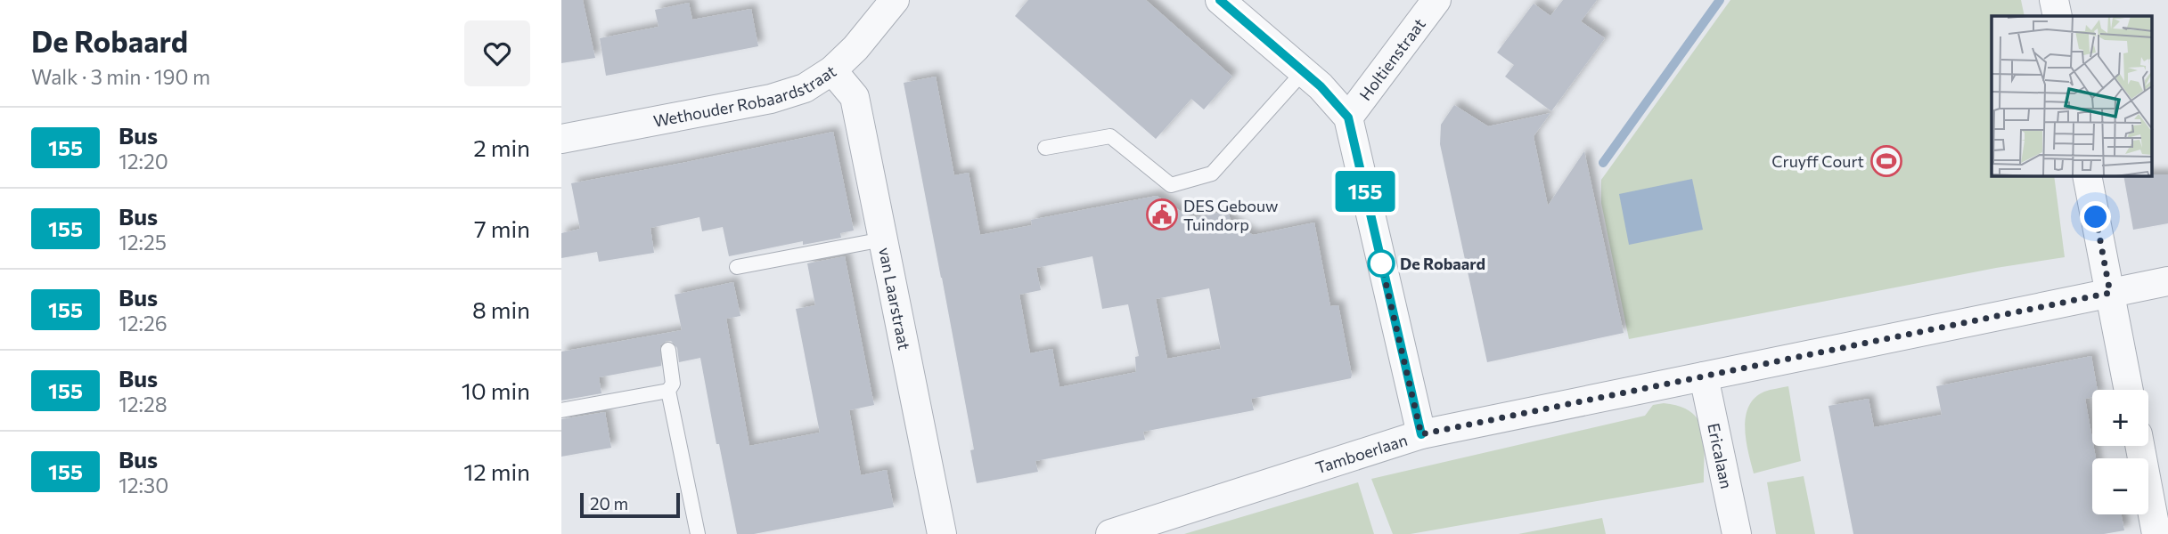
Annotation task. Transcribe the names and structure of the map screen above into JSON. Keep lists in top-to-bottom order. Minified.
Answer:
{"streets":{"street":["Holtienstraat","Wethouder Robaardstraat","van Laarstraat","Tamboerlaan","Ericalaan"]},"crossings":[["Wethouder Robaardstraat","van Laarstraat"],["Tamboerlaan","Ericalaan"]],"places":{"sports":["Cruyff Court"],"public building":["DES Gebouw Tuindorp"],"other":["De Robaard"]},"lines":["bus line 155"],"scale_bar":"20 m","page":{"heading":["De Robaard","Walk · 3 min · 190 m"],"on_map":"155","list":[{"mark":"155","name":"Bus","note":"12:20","value":"2 min"},{"mark":"155","name":"Bus","note":"12:25","value":"7 min"},{"mark":"155","name":"Bus","note":"12:26","value":"8 min"},{"mark":"155","name":"Bus","note":"12:28","value":"10 min"},{"mark":"155","name":"Bus","note":"12:30","value":"12 min"}],"map_buttons":["+","−"],"scale":"20 m"}}
